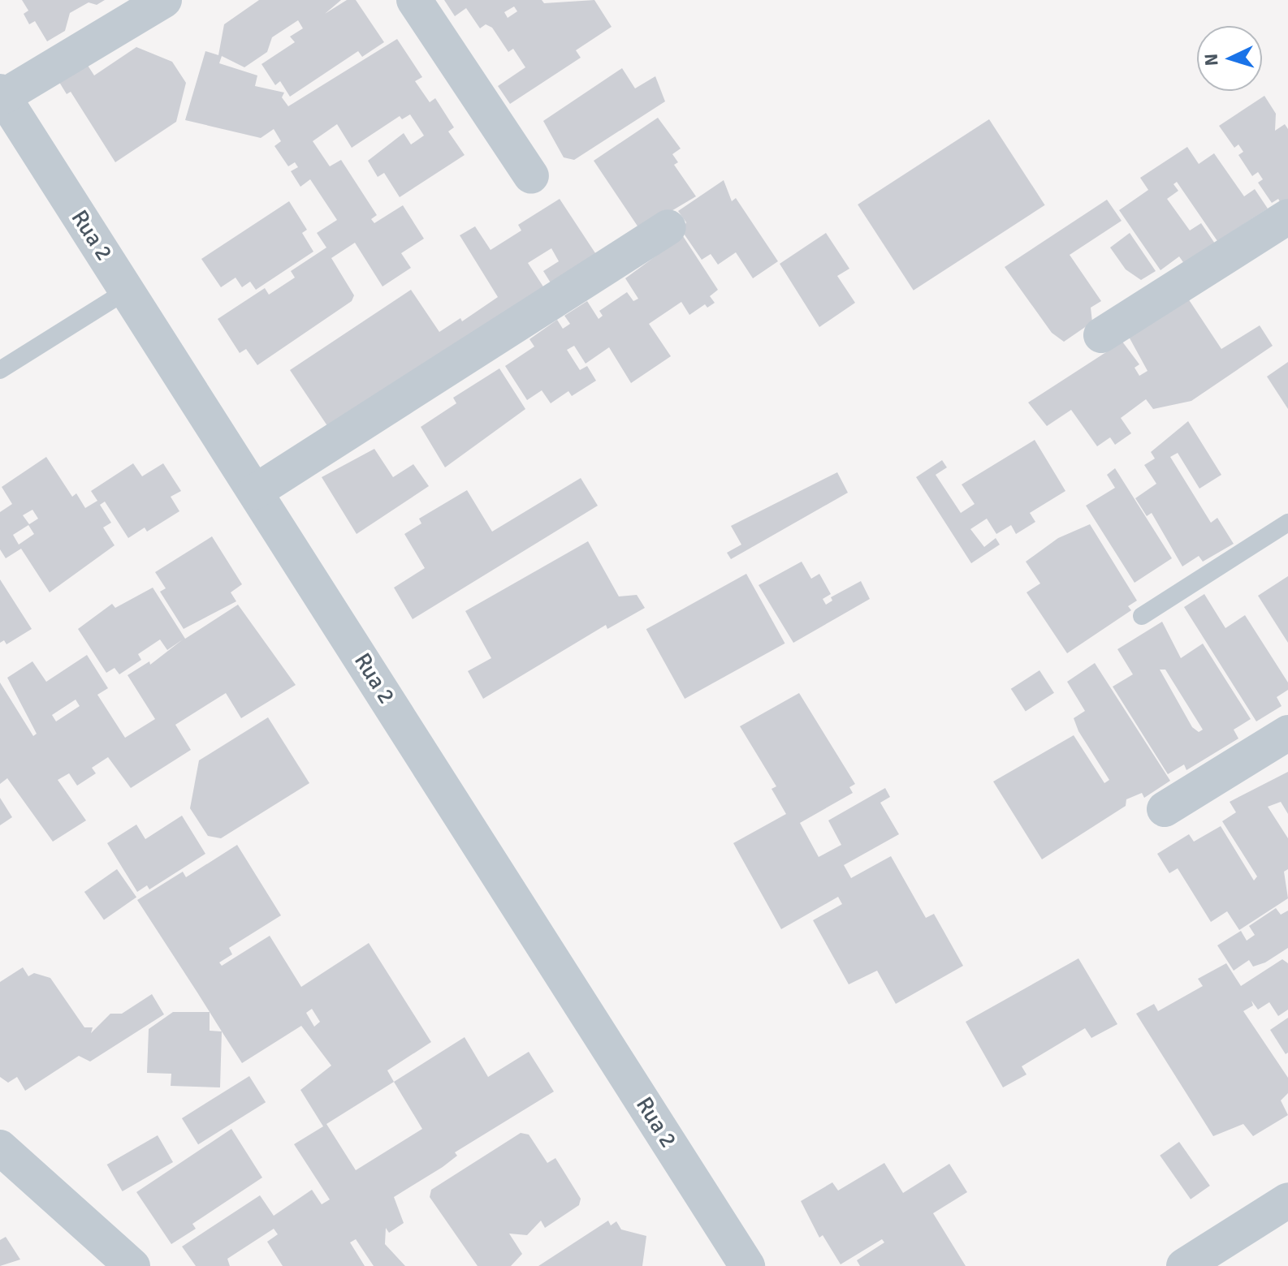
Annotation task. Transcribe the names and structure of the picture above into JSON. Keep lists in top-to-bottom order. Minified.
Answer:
{"streets":{"street":["Rua 2"]},"north":"left"}
